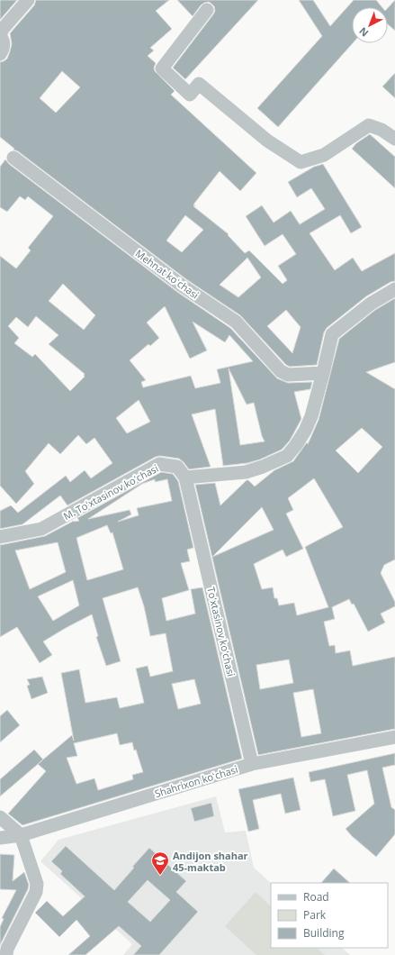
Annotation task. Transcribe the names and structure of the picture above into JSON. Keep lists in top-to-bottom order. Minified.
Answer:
{"streets":{"street":["Mehnat koʻchasi","M. Toʻxtasinov koʻchasi","Toʻxtasinov koʻchasi","Shahrixon koʻchasi"]},"crossings":[["M. Toʻxtasinov koʻchasi","Toʻxtasinov koʻchasi"],["Toʻxtasinov koʻchasi","Shahrixon koʻchasi"]],"places":{"school or university":["Andijon shahar 45-maktab"]},"legend":["Road","Park","Building"],"north":"bottom left"}
